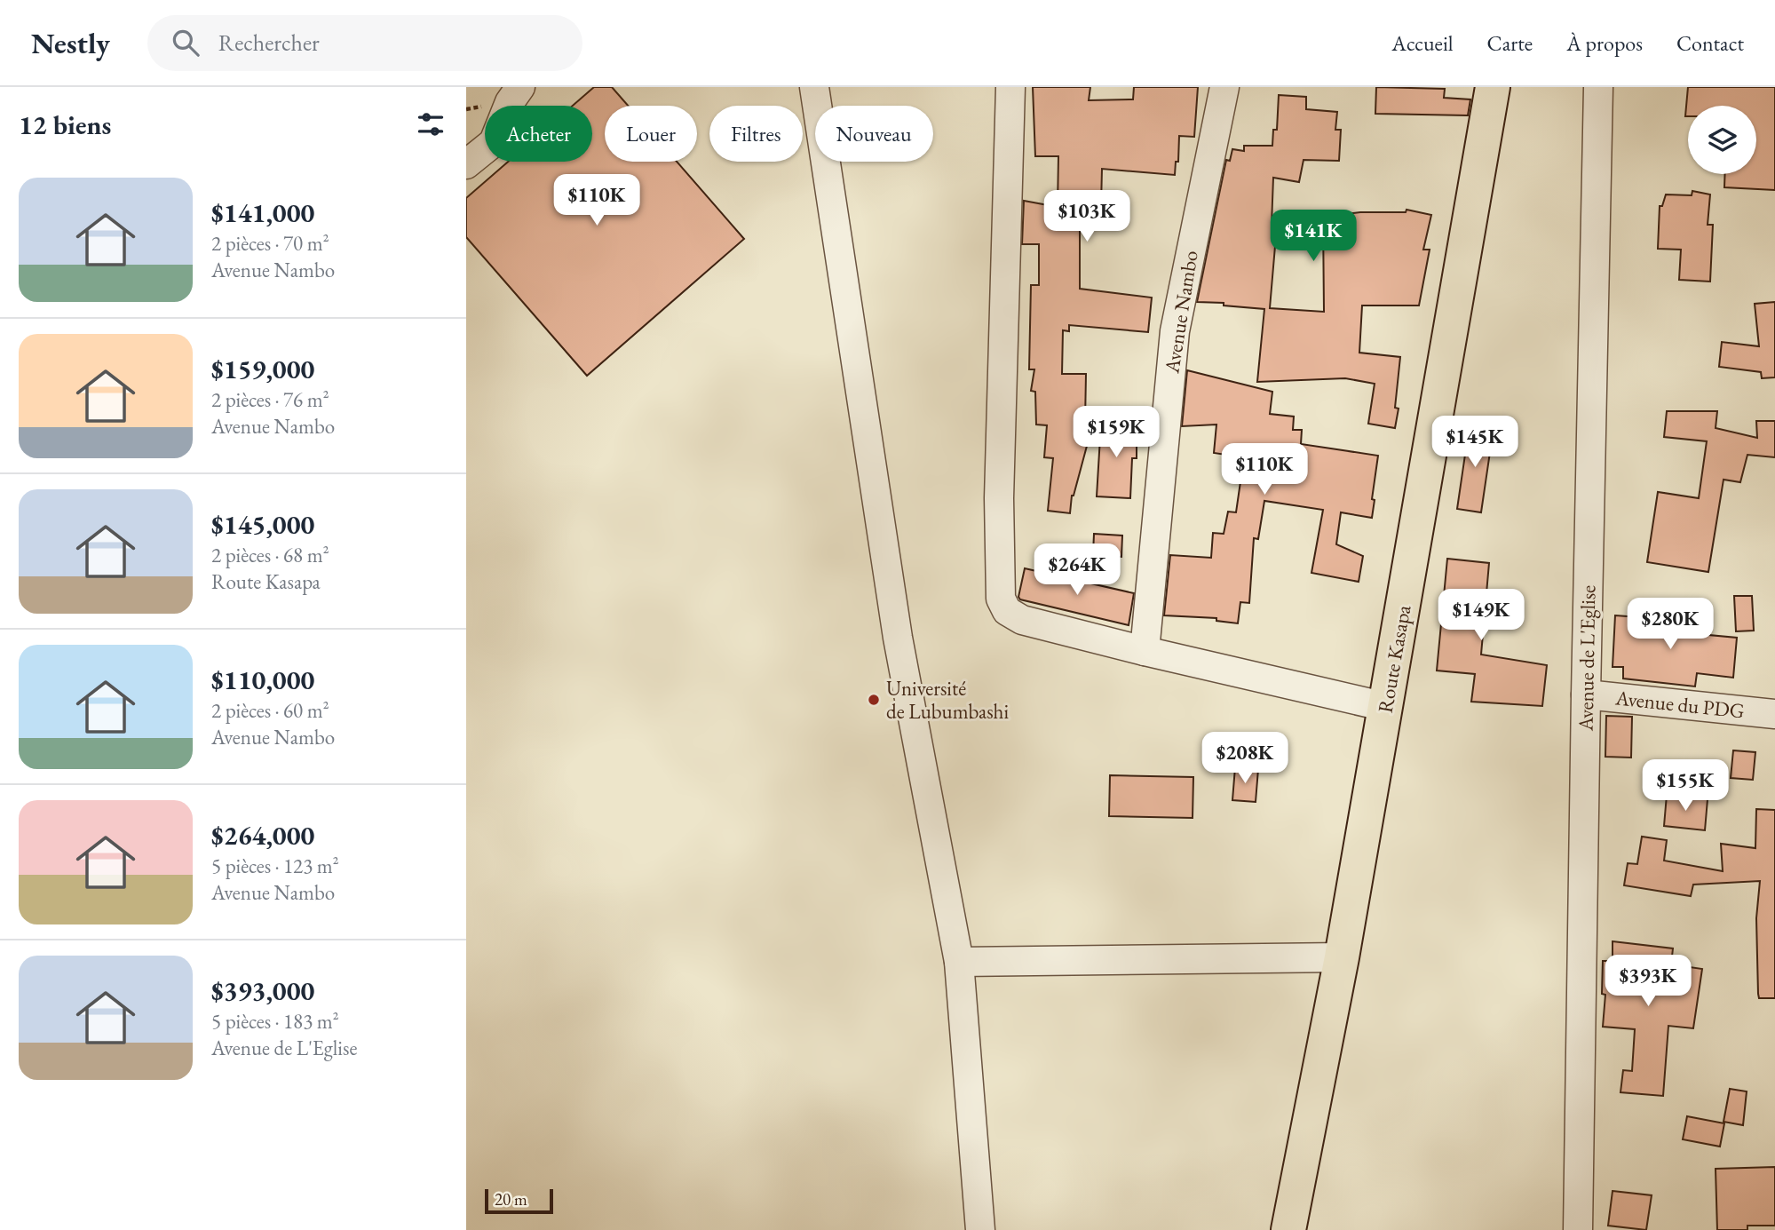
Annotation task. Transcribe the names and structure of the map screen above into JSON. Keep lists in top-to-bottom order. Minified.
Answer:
{"streets":{"main road":["Route Kasapa"],"street":["Avenue Nambo","Avenue de L'Eglise","Avenue du PDG"]},"crossings":[["Avenue de L'Eglise","Avenue du PDG"]],"places":["Université de Lubumbashi"],"scale_bar":"20 m","page":{"header":"Nestly","search":"Rechercher","nav":["Accueil","Carte","À propos","Contact"],"heading":"12 biens","chip":["Acheter","Louer","Filtres","Nouveau"],"list":[{"name":"$141,000","note":"2 pièces · 70 m² · Avenue Nambo"},{"name":"$159,000","note":"2 pièces · 76 m² · Avenue Nambo"},{"name":"$145,000","note":"2 pièces · 68 m² · Route Kasapa"},{"name":"$110,000","note":"2 pièces · 60 m² · Avenue Nambo"},{"name":"$264,000","note":"5 pièces · 123 m² · Avenue Nambo"},{"name":"$393,000","note":"5 pièces · 183 m² · Avenue de L'Eglise"}],"price":["$110K","$103K","$141K","$159K","$145K","$110K","$264K","$149K","$280K","$208K","$155K","$393K"],"scale":"20 m"}}
